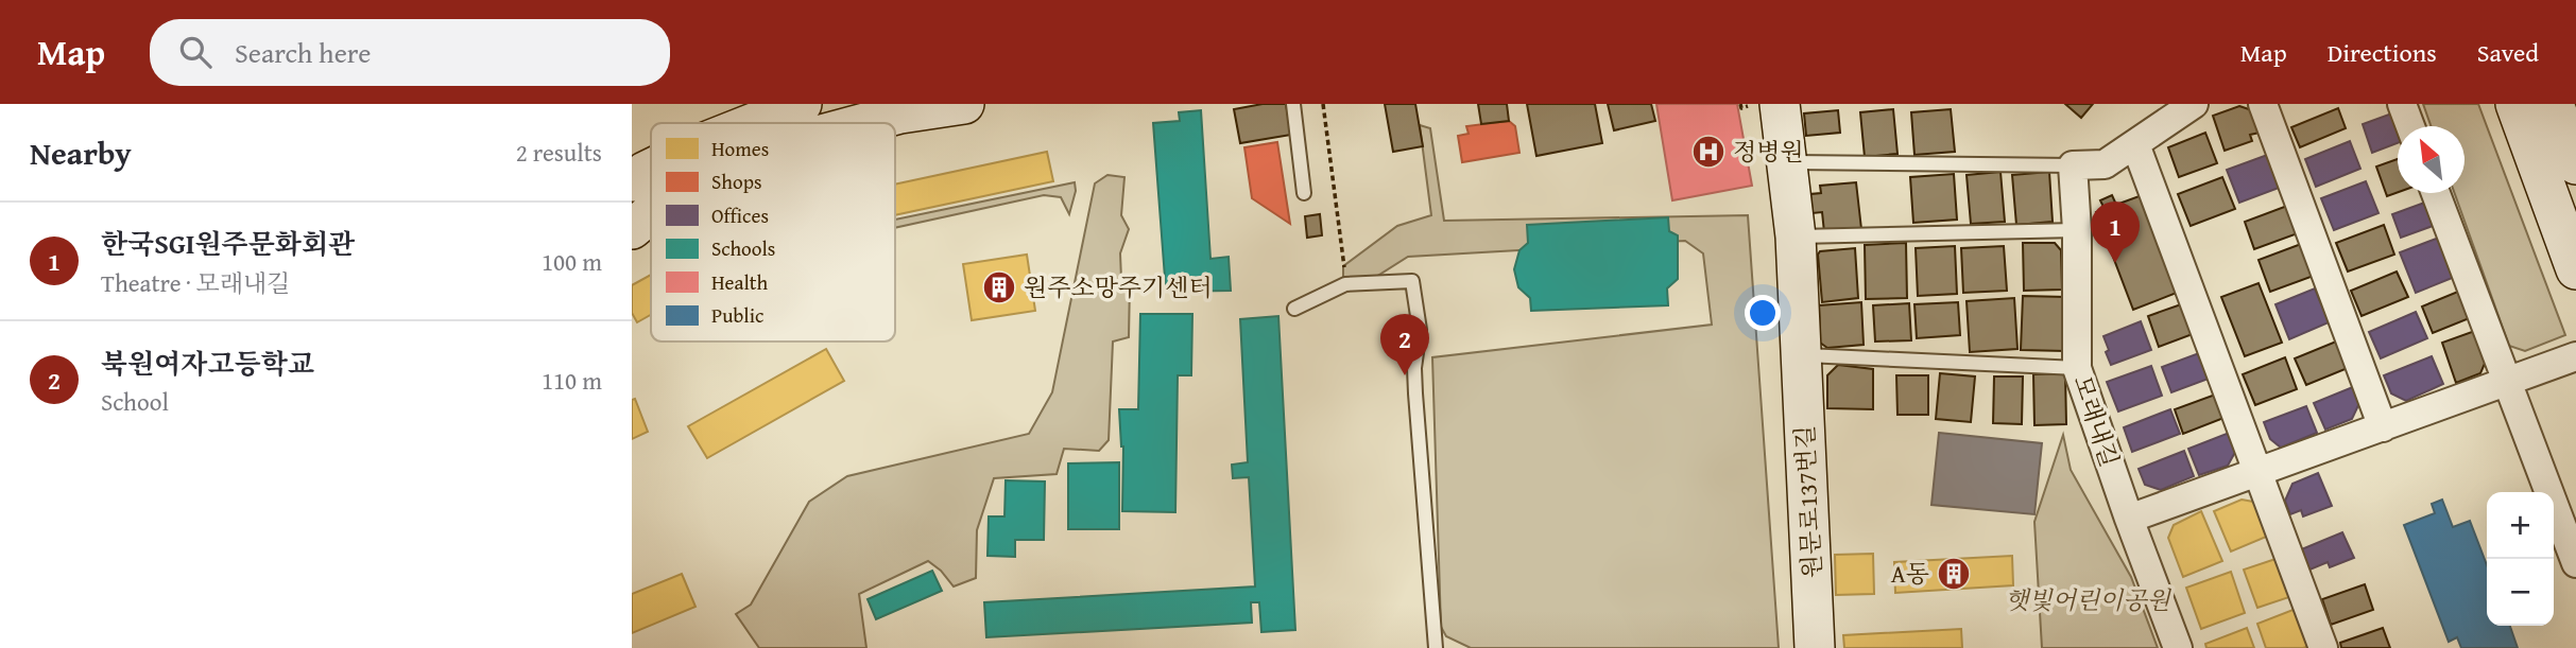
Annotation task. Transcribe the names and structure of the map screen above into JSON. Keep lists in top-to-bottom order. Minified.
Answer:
{"streets":{"street":["모래내길","원문로137번길"]},"parks":["햇빛어린이공원"],"places":{"hospital":["정병원"],"building":["원주소망주기센터","A동"]},"legend":["Homes","Shops","Offices","Schools","Health","Public"],"north":"top left","page":{"header":"Map","search":"Search here","nav":["Map","Directions","Saved"],"heading":["Nearby","2 results"],"list":[{"mark":"1","name":"한국SGI원주문화회관","note":"Theatre · 모래내길","value":"100 m"},{"mark":"2","name":"북원여자고등학교","note":"School","value":"110 m"}],"pins":["1","2"],"map_buttons":["+","−"]}}
